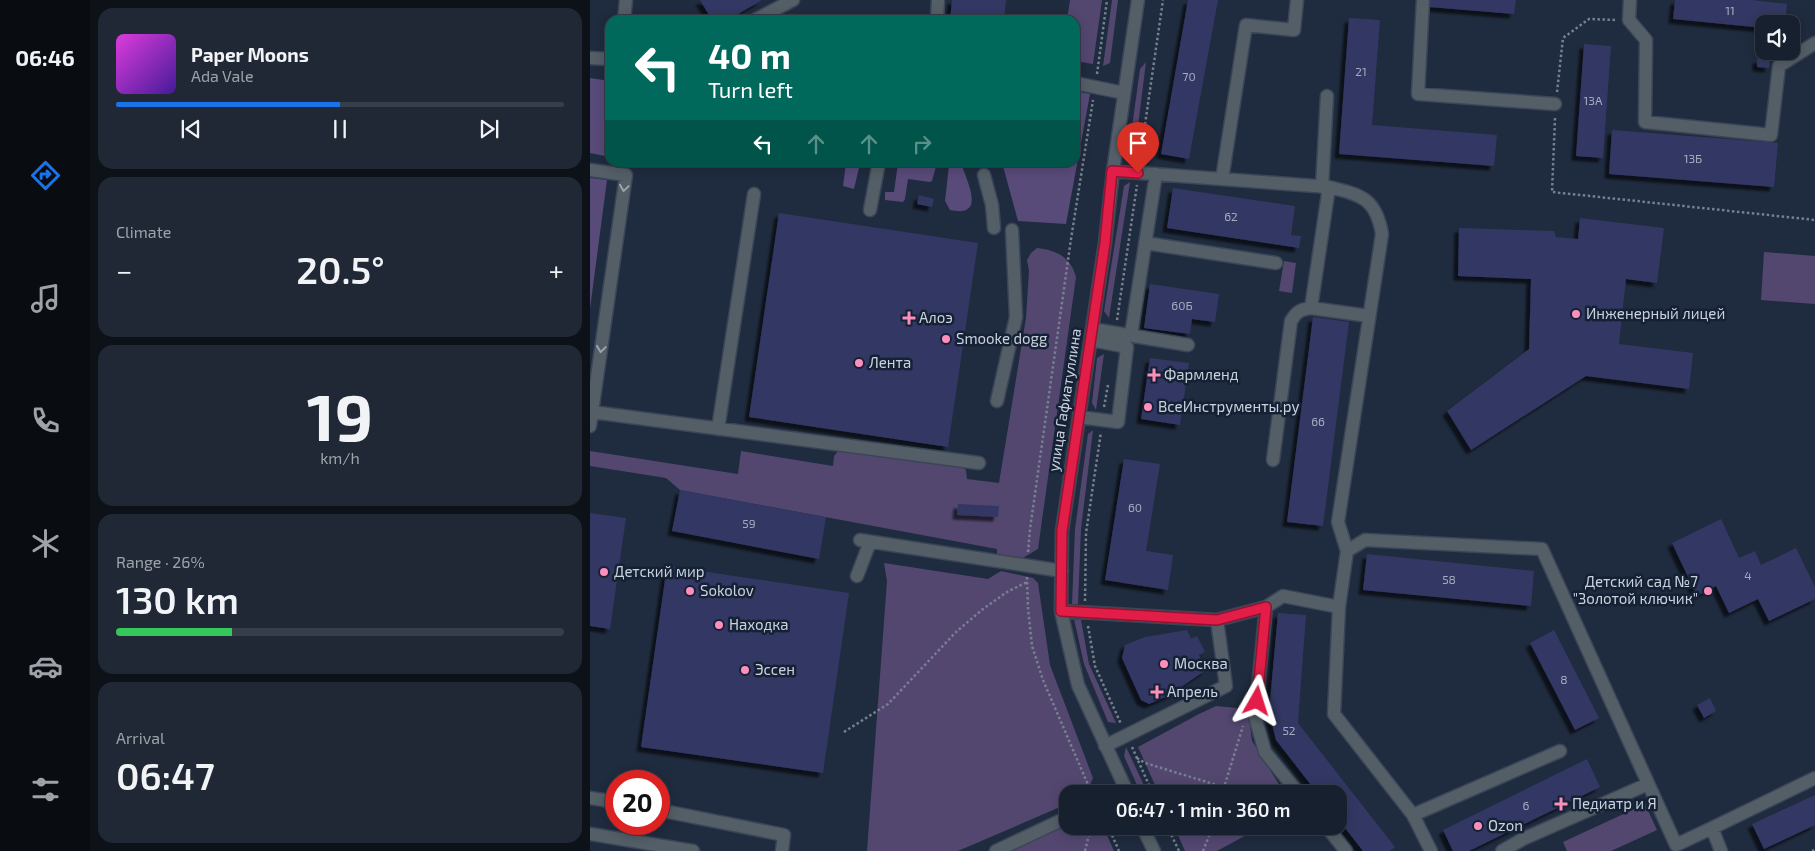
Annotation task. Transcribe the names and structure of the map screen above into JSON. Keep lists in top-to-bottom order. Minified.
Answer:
{"streets":{"street":["улица Гафиатуллина"]},"places":{"other":["Инженерный лицей","Smooke dogg","Лента","ВсеИнструменты.ру","Детский мир","Sokolov","Детский сад №7 \"Золотой ключик\"","Находка","Москва","Эссен","Ozon"],"health":["Алоэ","Фармленд","Апрель","Педиатр и Я"]},"house_numbers":["11","21","70","13А","13Б","62","60Б","66","60","59","4","58","8","52","6"],"page":{"tabs":"06:46","turn":["40 m","Turn left"],"song":["Paper Moons","Ada Vale"],"tile":["Climate",["19","km/h"],["Range · 26%","130 km"],["Arrival","06:47"]],"heat":["−","20.5°","+"],"limit":"20","trip":"06:47 · 1 min · 360 m"}}
